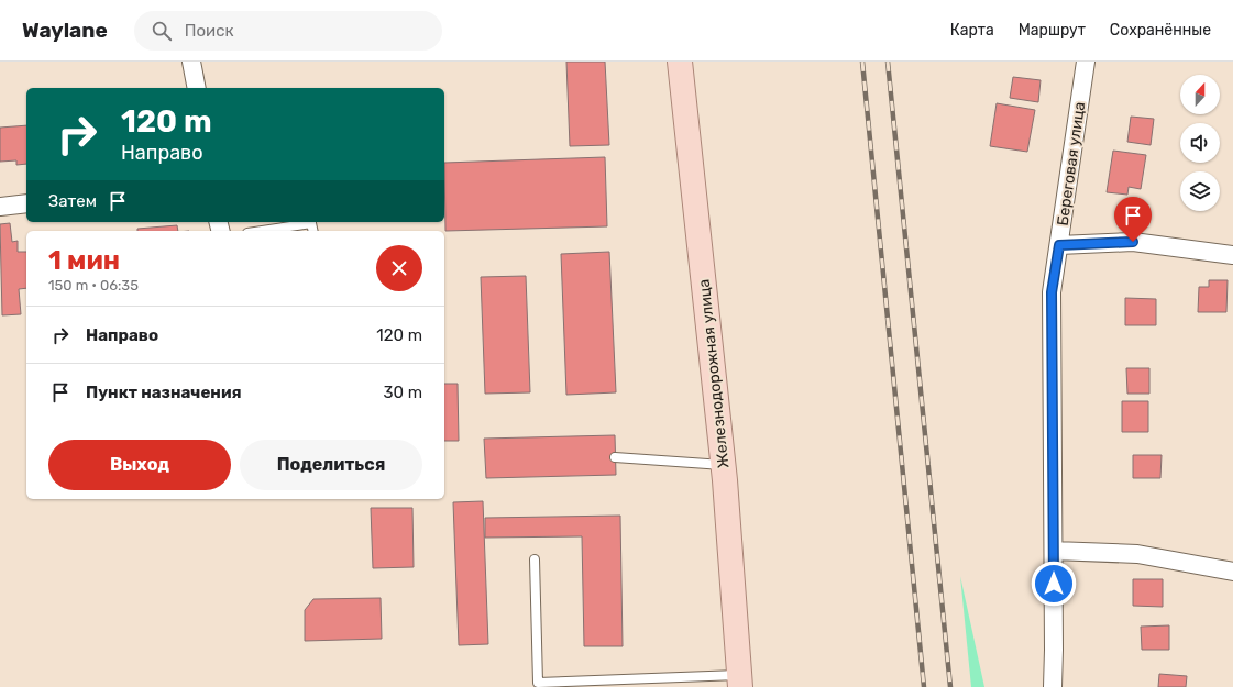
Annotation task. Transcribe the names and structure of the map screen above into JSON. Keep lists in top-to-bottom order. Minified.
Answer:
{"streets":{"main road":["Железнодорожная улица"],"street":["Береговая улица"]},"north":"top","page":{"header":"Waylane","search":"Поиск","nav":["Карта","Маршрут","Сохранённые"],"turn":["120 m","Направо"],"then":"Затем","heading":["1 мин","150 m · 06:35"],"list":[{"name":"Направо","value":"120 m"},{"name":"Пункт назначения","value":"30 m"}],"buttons":["Выход","Поделиться"]}}
